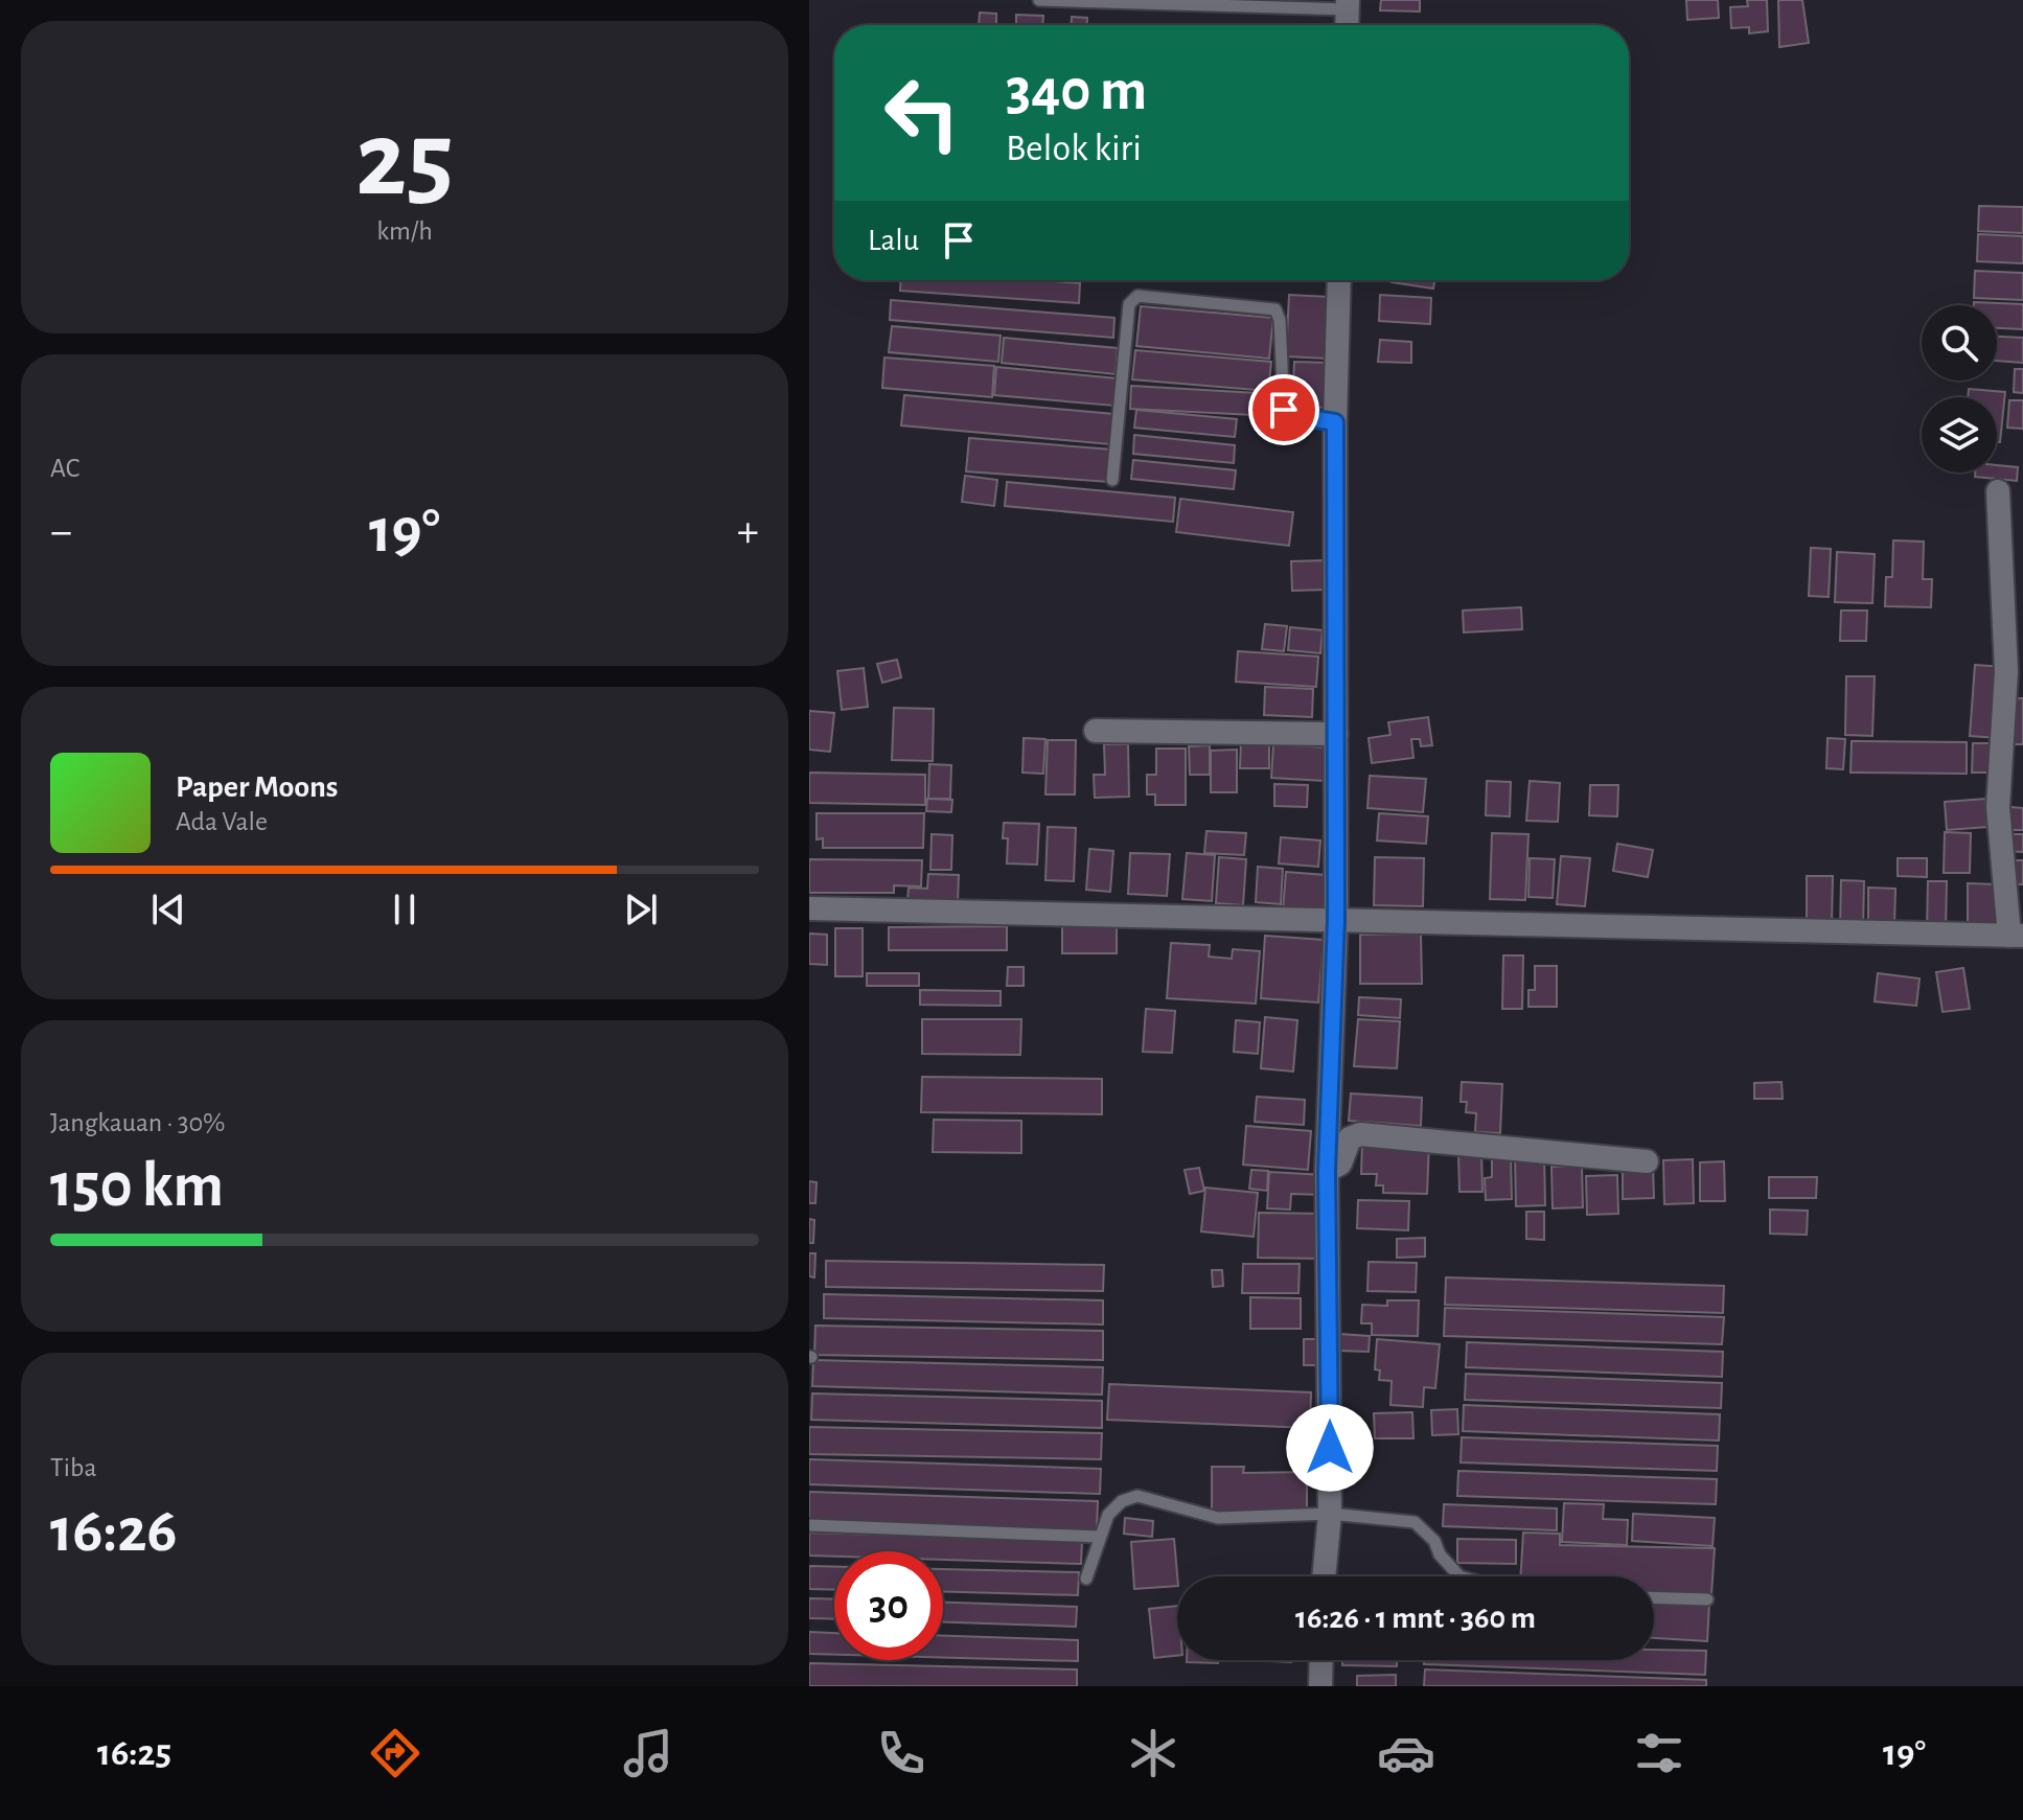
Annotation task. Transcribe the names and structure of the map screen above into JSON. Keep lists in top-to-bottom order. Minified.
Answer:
{"page":{"tile":[["25","km/h"],"AC",["Jangkauan · 30%","150 km"],["Tiba","16:26"]],"turn":["340 m","Belok kiri"],"then":"Lalu","heat":["−","19°","+"],"song":["Paper Moons","Ada Vale"],"limit":"30","trip":"16:26 · 1 mnt · 360 m","tabs":["16:25","19°"]}}
